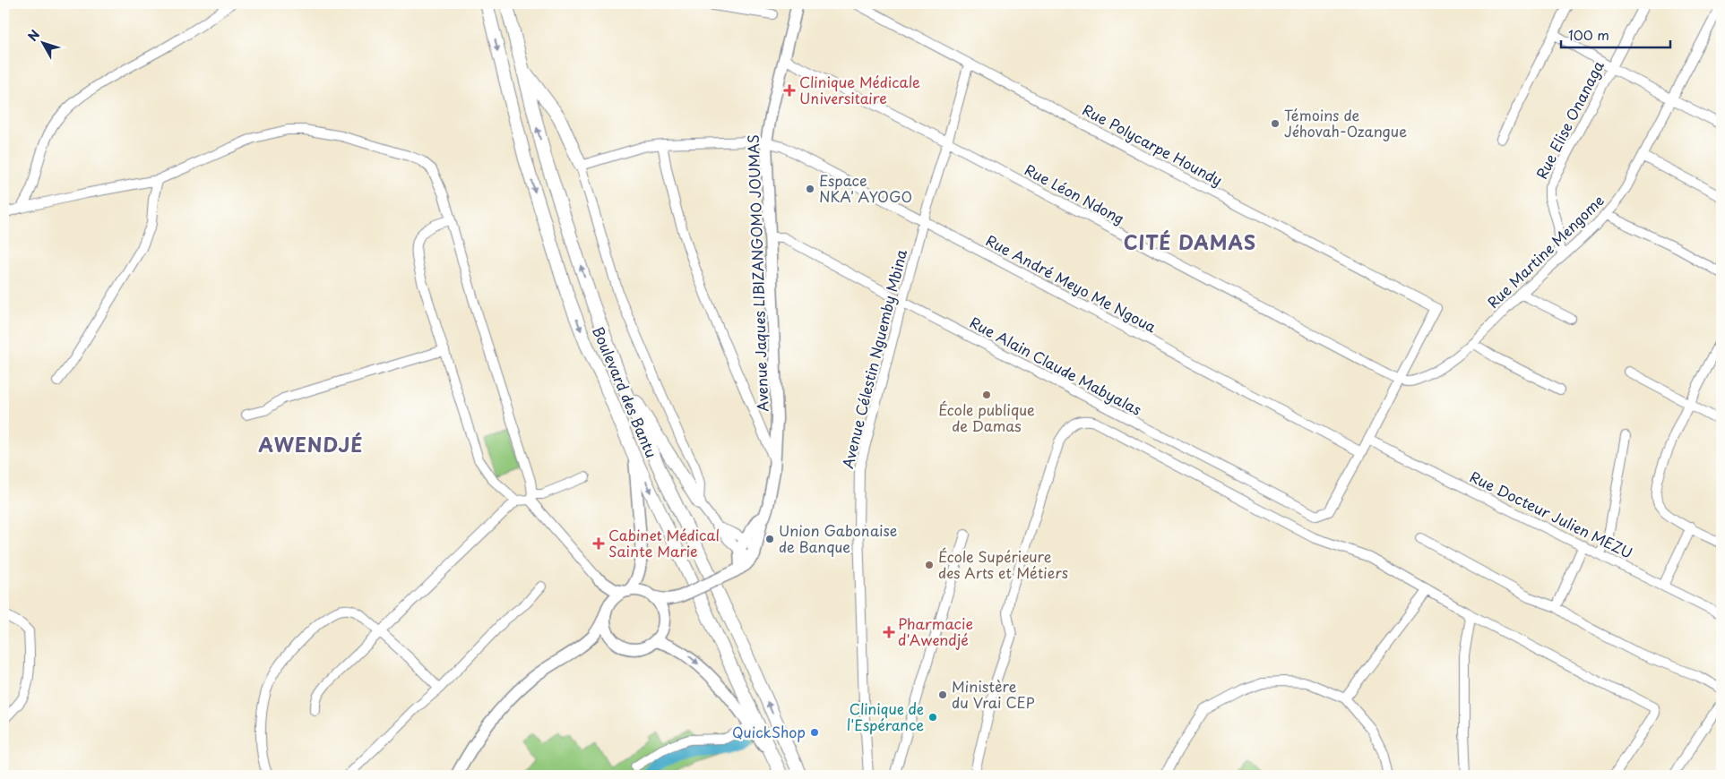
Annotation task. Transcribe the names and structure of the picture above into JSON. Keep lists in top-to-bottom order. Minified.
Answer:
{"streets":{"highway":["Boulevard des Bantu"],"main road":["Avenue Jaques LIBIZANGOMO JOUMAS"],"street":["Rue Elise Onanaga","Rue Polycarpe Houndy","Rue Léon Ndong","Rue Martine Mengome","Rue André Meyo Me Ngoua","Avenue Célestin Nguemby Mbina","Rue Alain Claude Mabyalas","Rue Docteur Julien MEZU"]},"crossings":[["Rue Elise Onanaga","Rue Martine Mengome"],["Rue Polycarpe Houndy","Rue Léon Ndong"],["Rue Polycarpe Houndy","Rue Martine Mengome"],["Rue Polycarpe Houndy","Avenue Célestin Nguemby Mbina"],["Rue Léon Ndong","Rue Martine Mengome"],["Rue Léon Ndong","Avenue Jaques LIBIZANGOMO JOUMAS"],["Rue Léon Ndong","Avenue Célestin Nguemby Mbina"],["Avenue Jaques LIBIZANGOMO JOUMAS","Rue André Meyo Me Ngoua"],["Avenue Jaques LIBIZANGOMO JOUMAS","Rue Alain Claude Mabyalas"],["Rue André Meyo Me Ngoua","Avenue Célestin Nguemby Mbina"],["Rue André Meyo Me Ngoua","Rue Alain Claude Mabyalas"],["Avenue Célestin Nguemby Mbina","Rue Alain Claude Mabyalas"]],"districts":["CITÉ DAMAS","AWENDJÉ"],"places":{"health":["Clinique Médicale Universitaire","Cabinet Médical Sainte Marie","Pharmacie d'Awendjé"],"other":["Témoins de Jéhovah-Ozangue","Espace NKA' AYOGO","École publique de Damas","Union Gabonaise de Banque","École Supérieure des Arts et Métiers","Ministère du Vrai CEP","Clinique de l'Espérance","QuickShop"]},"scale_bar":"100 m","north":"top left"}
